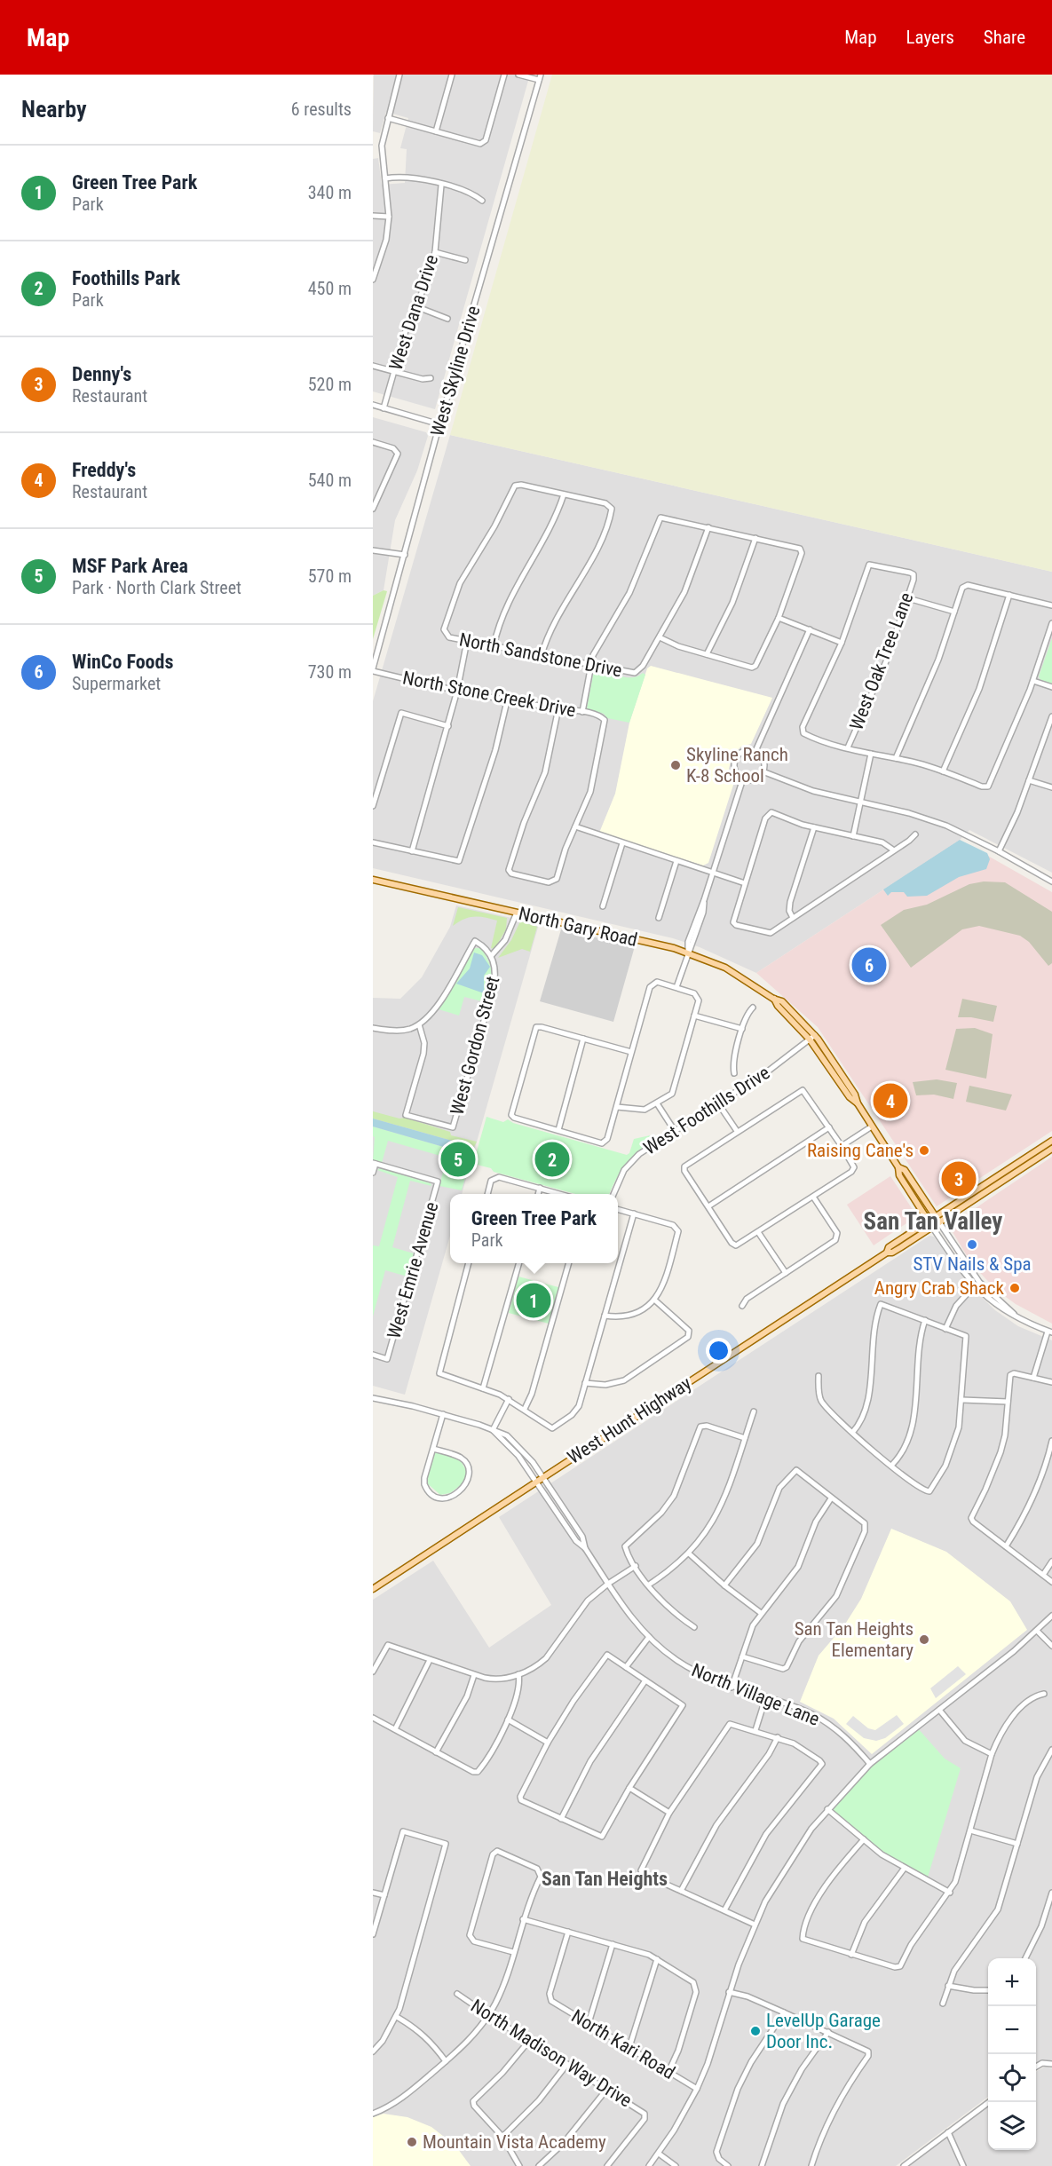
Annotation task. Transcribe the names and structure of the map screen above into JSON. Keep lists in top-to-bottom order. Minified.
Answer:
{"streets":{"main road":["North Gary Road","West Hunt Highway"],"street":["West Dana Drive","West Skyline Drive","North Sandstone Drive","West Oak Tree Lane","North Stone Creek Drive","West Gordon Street","West Foothills Drive","West Emrie Avenue","North Village Lane","North Kari Road","North Madison Way Drive"]},"crossings":[["West Skyline Drive","North Stone Creek Drive"],["North Gary Road","West Foothills Drive"],["North Gary Road","West Hunt Highway"],["West Hunt Highway","North Village Lane"]],"districts":["San Tan Valley","San Tan Heights"],"places":["Skyline Ranch K-8 School","Raising Cane's","STV Nails & Spa","Angry Crab Shack","San Tan Heights Elementary","LevelUp Garage Door Inc.","Mountain Vista Academy"],"page":{"header":"Map","nav":["Map","Layers","Share"],"heading":["Nearby","6 results"],"list":[{"mark":"1","name":"Green Tree Park","note":"Park","value":"340 m"},{"mark":"2","name":"Foothills Park","note":"Park","value":"450 m"},{"mark":"3","name":"Denny's","note":"Restaurant","value":"520 m"},{"mark":"4","name":"Freddy's","note":"Restaurant","value":"540 m"},{"mark":"5","name":"MSF Park Area","note":"Park · North Clark Street","value":"570 m"},{"mark":"6","name":"WinCo Foods","note":"Supermarket","value":"730 m"}],"pins":["6","4","2","5","3","1"],"popup":["Green Tree Park","Park"],"map_buttons":["+","−"]}}
